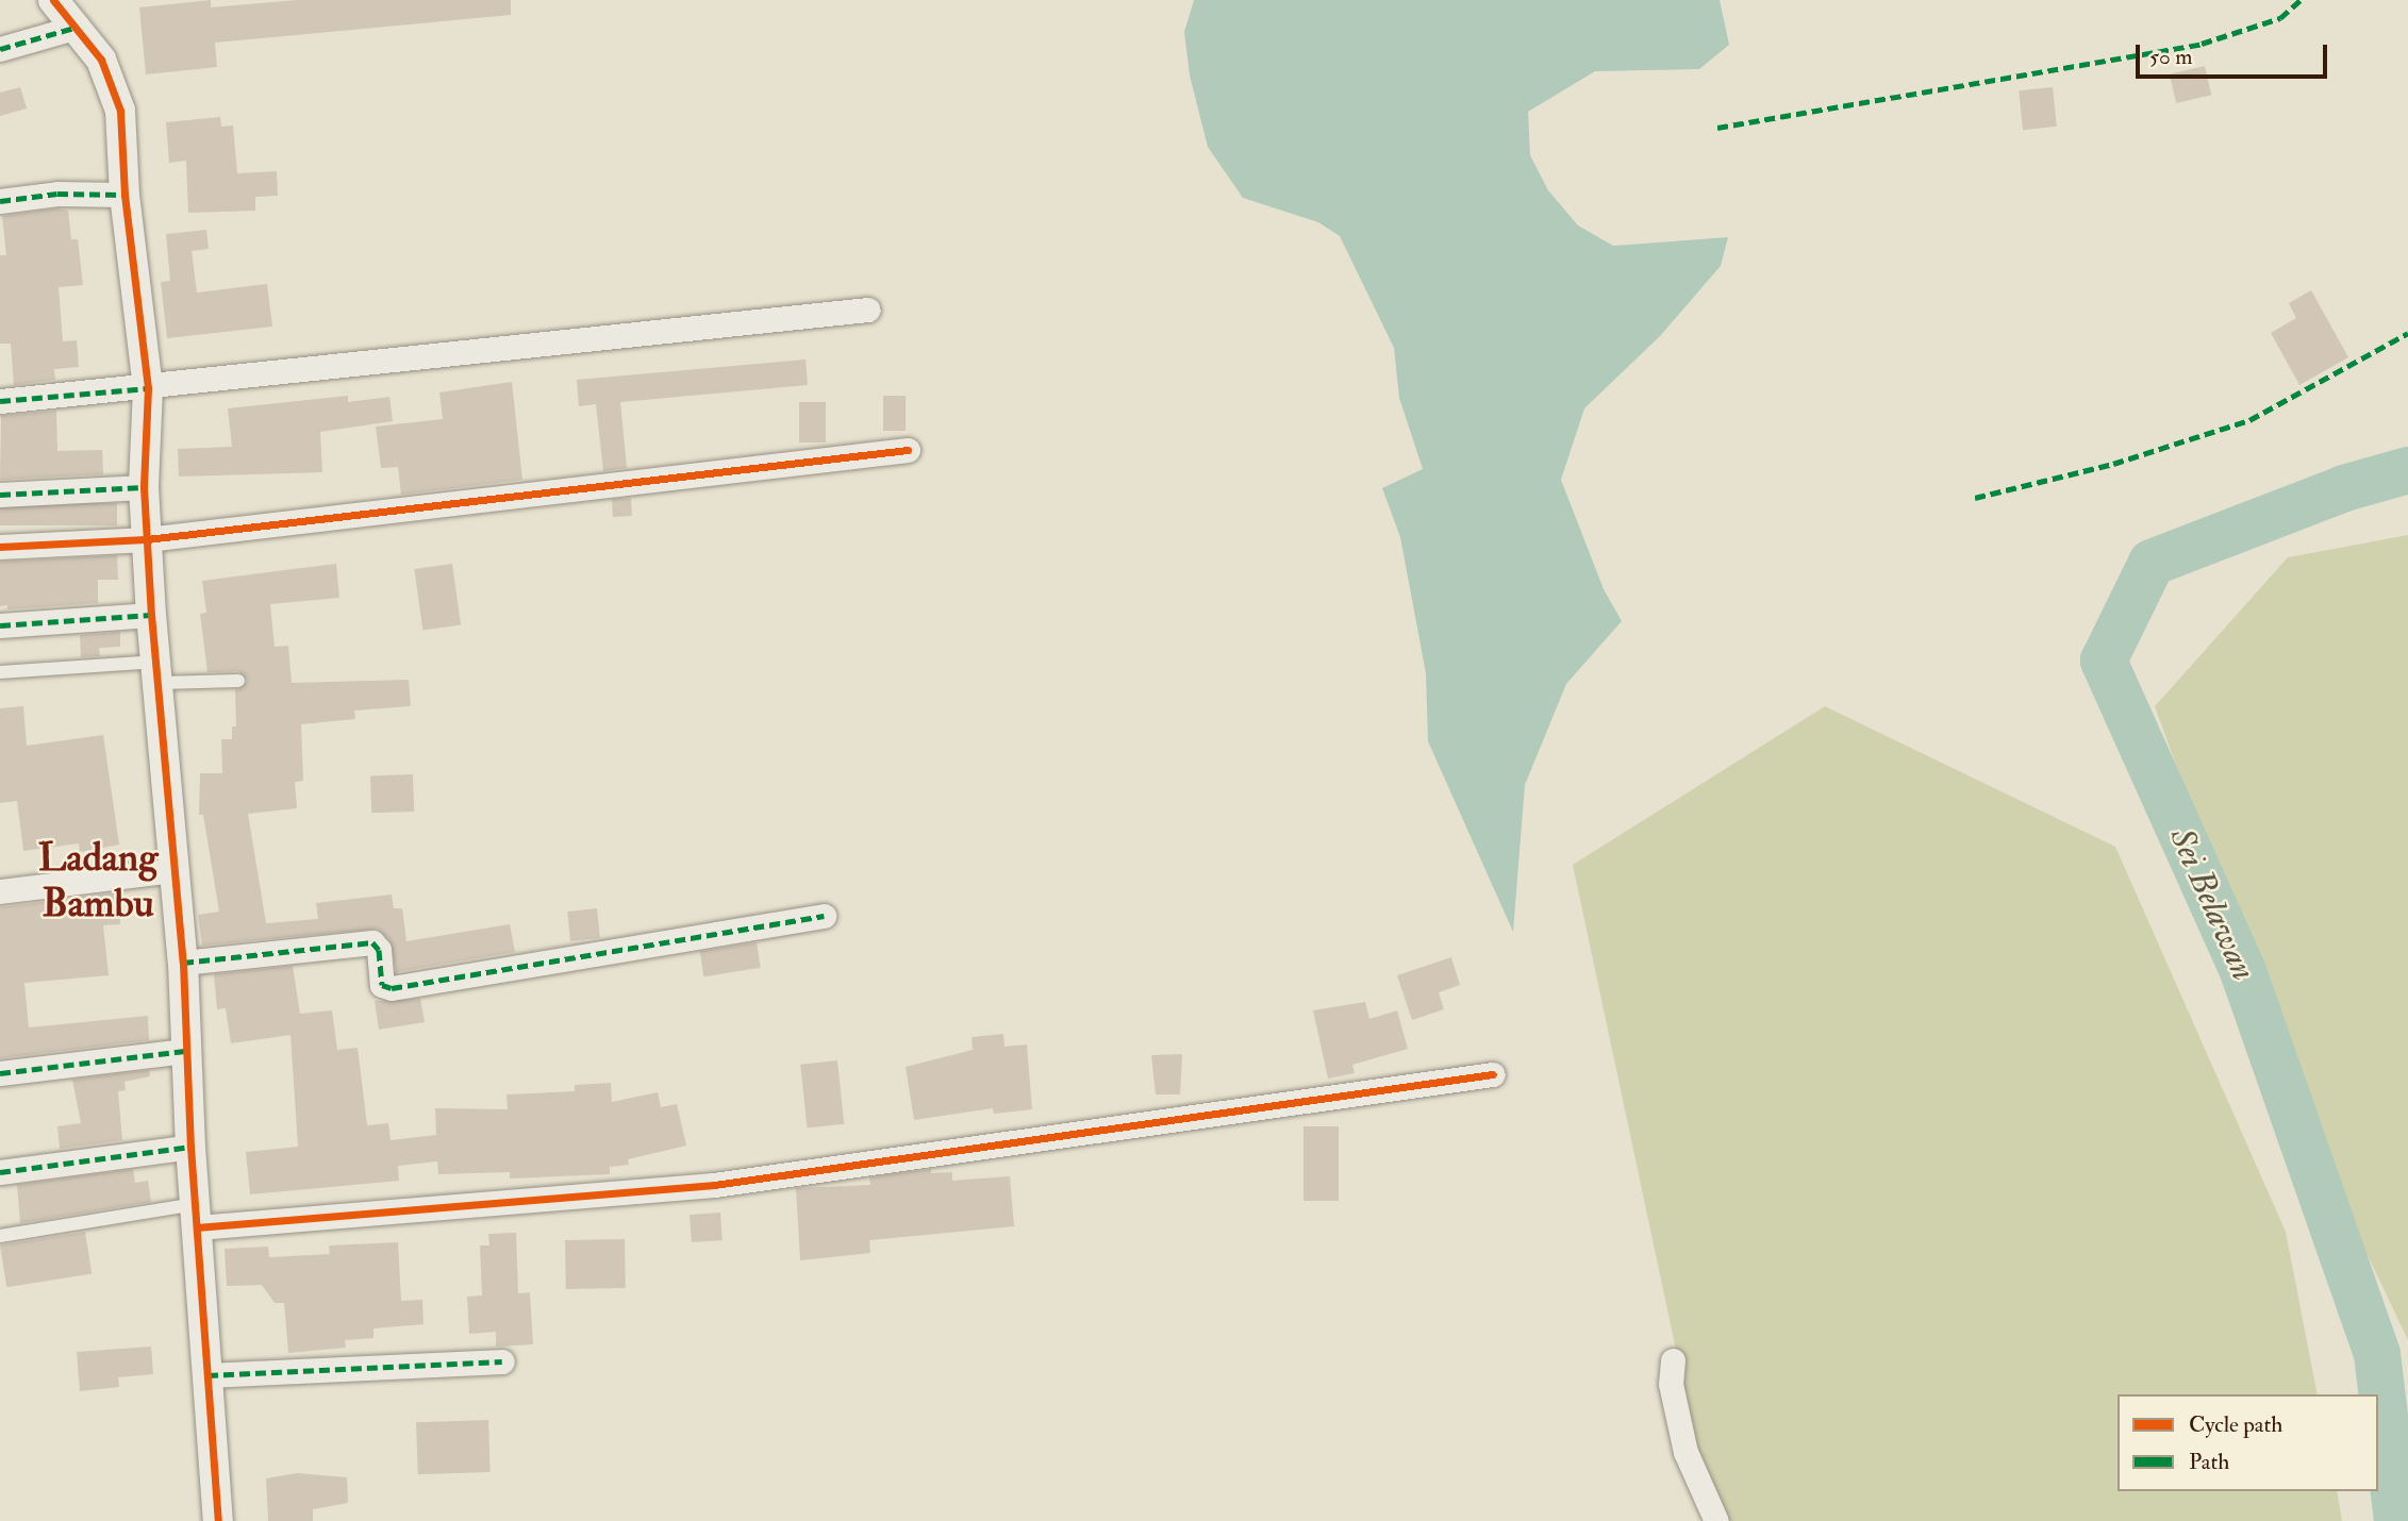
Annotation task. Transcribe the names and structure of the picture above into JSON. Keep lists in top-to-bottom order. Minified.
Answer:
{"districts":["Ladang Bambu"],"water":["Sei Belawan"],"legend":["Cycle path","Path"],"scale_bar":"50 m"}
